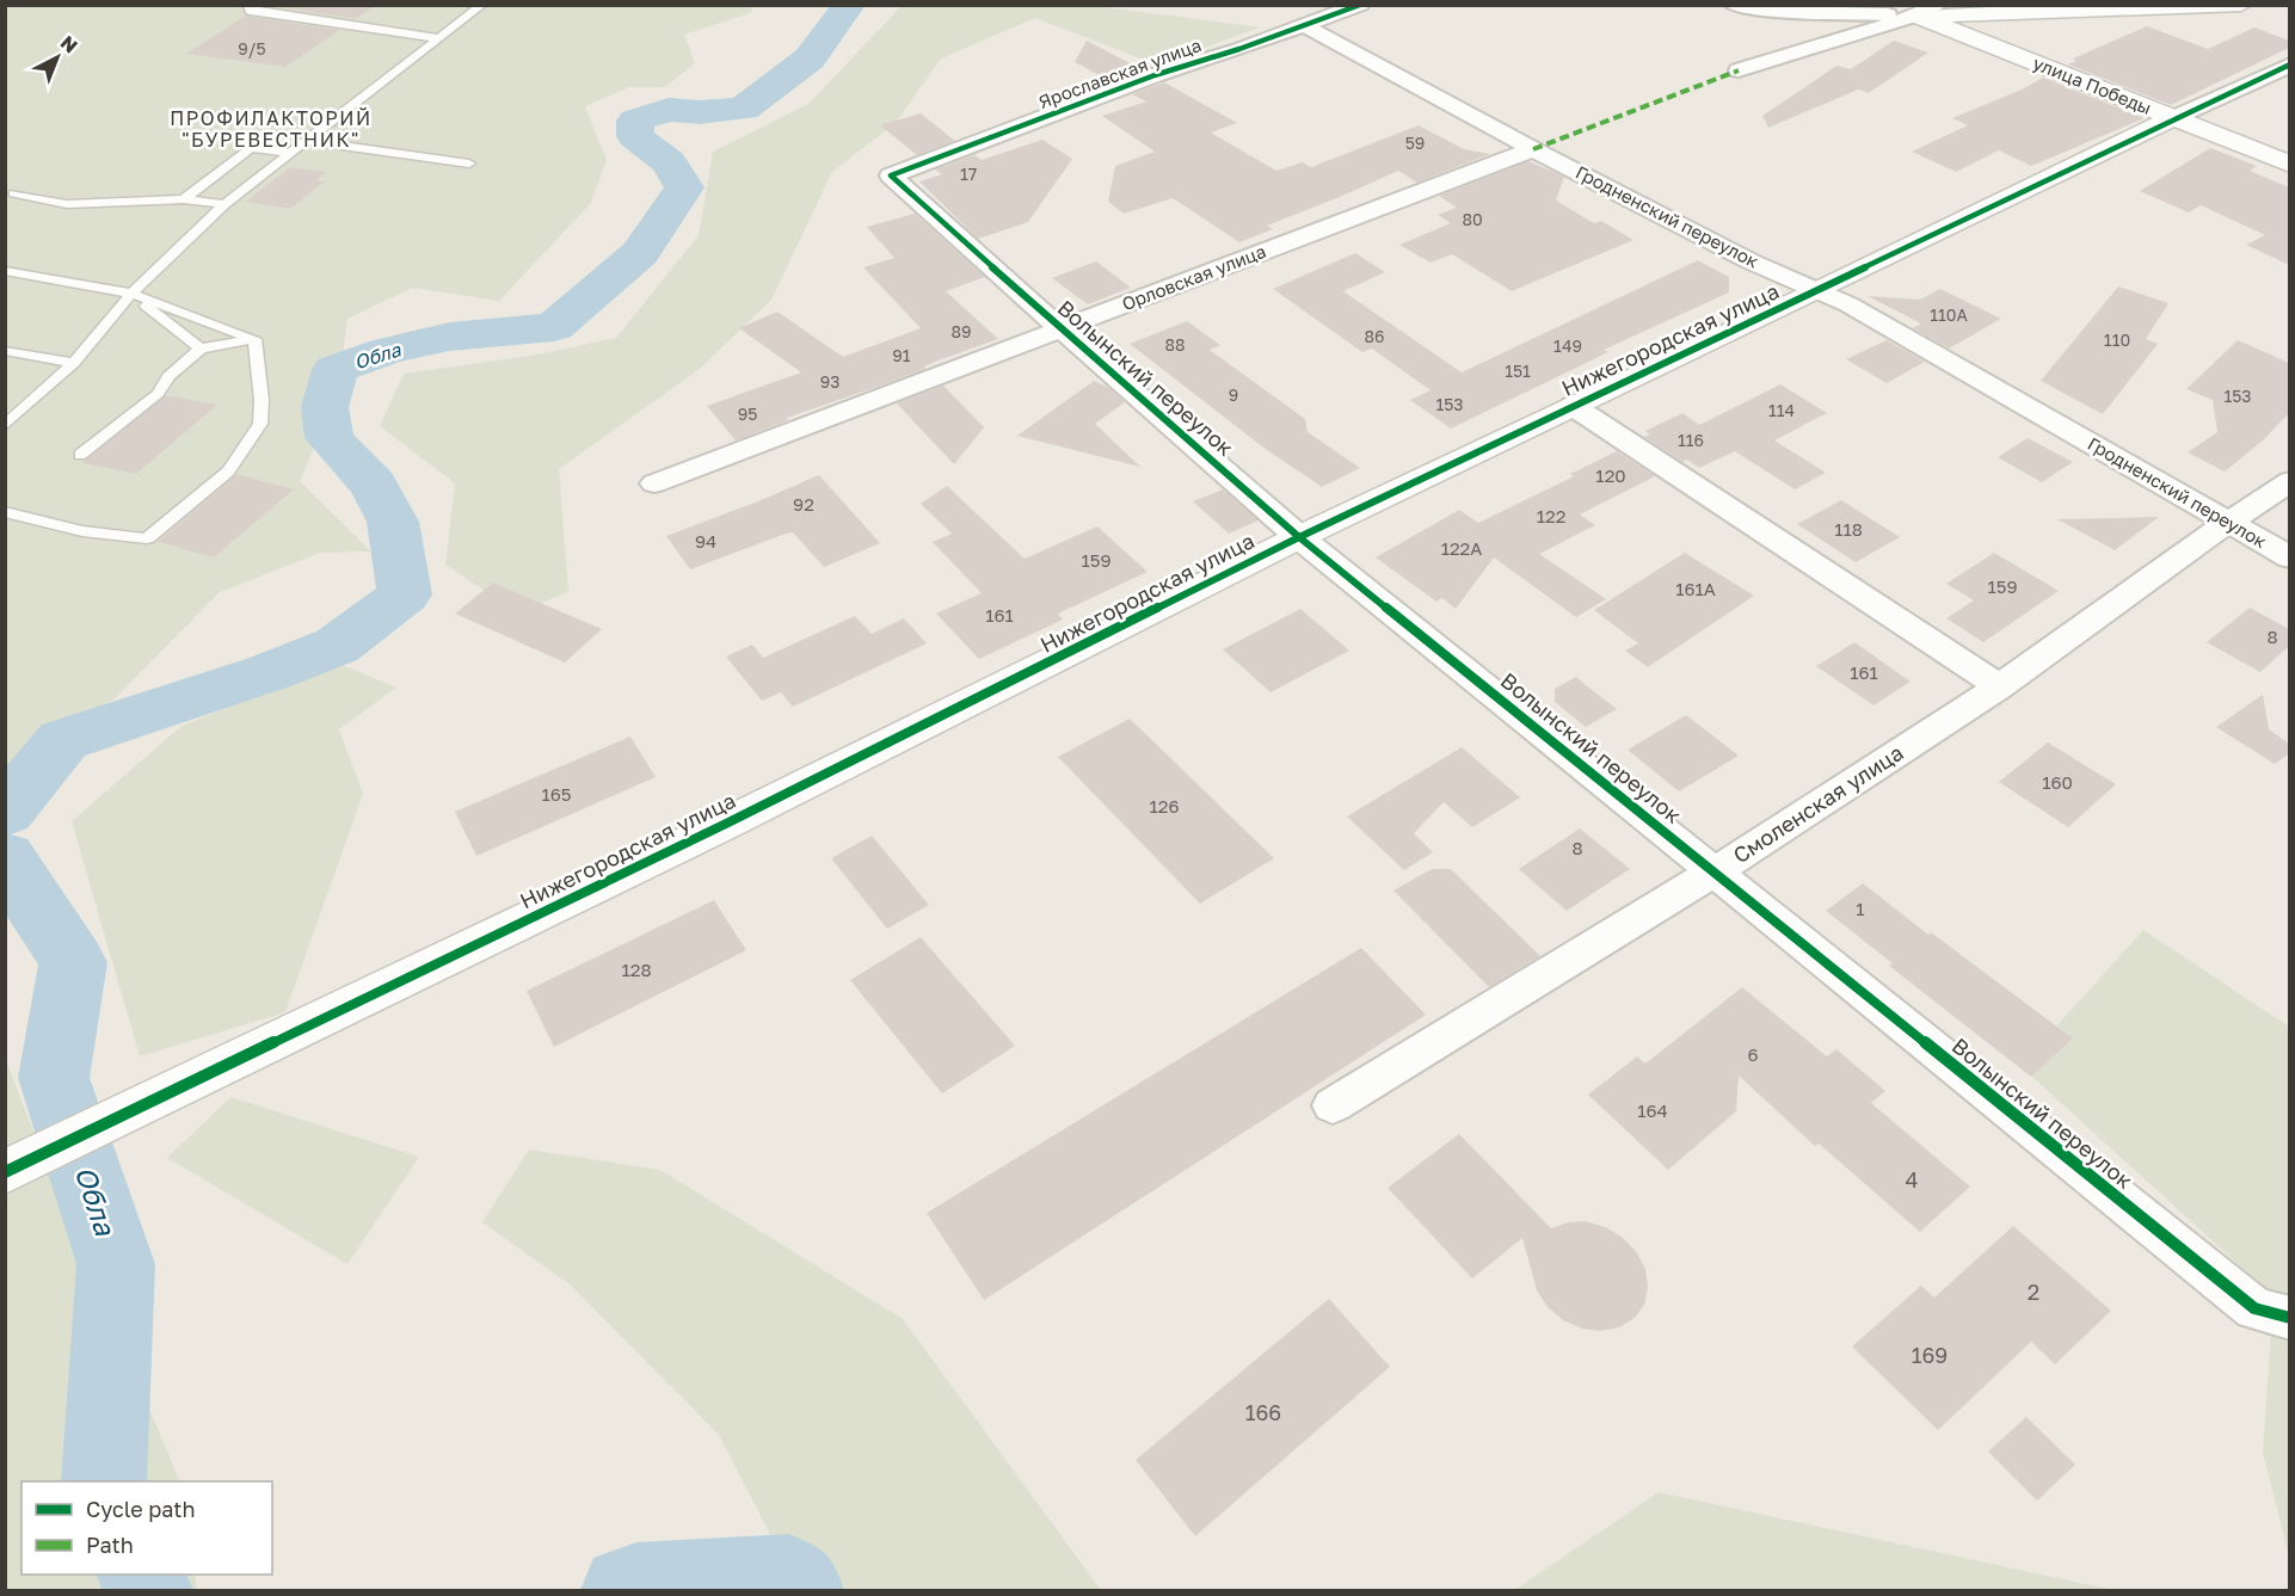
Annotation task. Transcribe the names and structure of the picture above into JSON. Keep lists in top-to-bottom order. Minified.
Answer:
{"streets":{"street":["Ярославская улица","улица Победы","Гродненский переулок","Орловская улица","Нижегородская улица","Волынский переулок","Смоленская улица"]},"crossings":[["Ярославская улица","Гродненский переулок"],["Ярославская улица","Волынский переулок"],["улица Победы","Нижегородская улица"],["Гродненский переулок","Орловская улица"],["Гродненский переулок","Нижегородская улица"],["Гродненский переулок","Смоленская улица"],["Орловская улица","Волынский переулок"],["Нижегородская улица","Волынский переулок"],["Волынский переулок","Смоленская улица"]],"districts":["ПРОФИЛАКТОРИЙ \"БУРЕВЕСТНИК\""],"water":["Обла"],"house_numbers":["9/5","59","17","80","110А","89","86","110","88","149","91","151","93","9","153","153","114","95","116","120","92","122","118","94","122А","159","159","161А","161","8","161","160","165","126","8","1","128","6","164","4","2","169","166"],"legend":["Cycle path","Path"],"north":"top right"}
